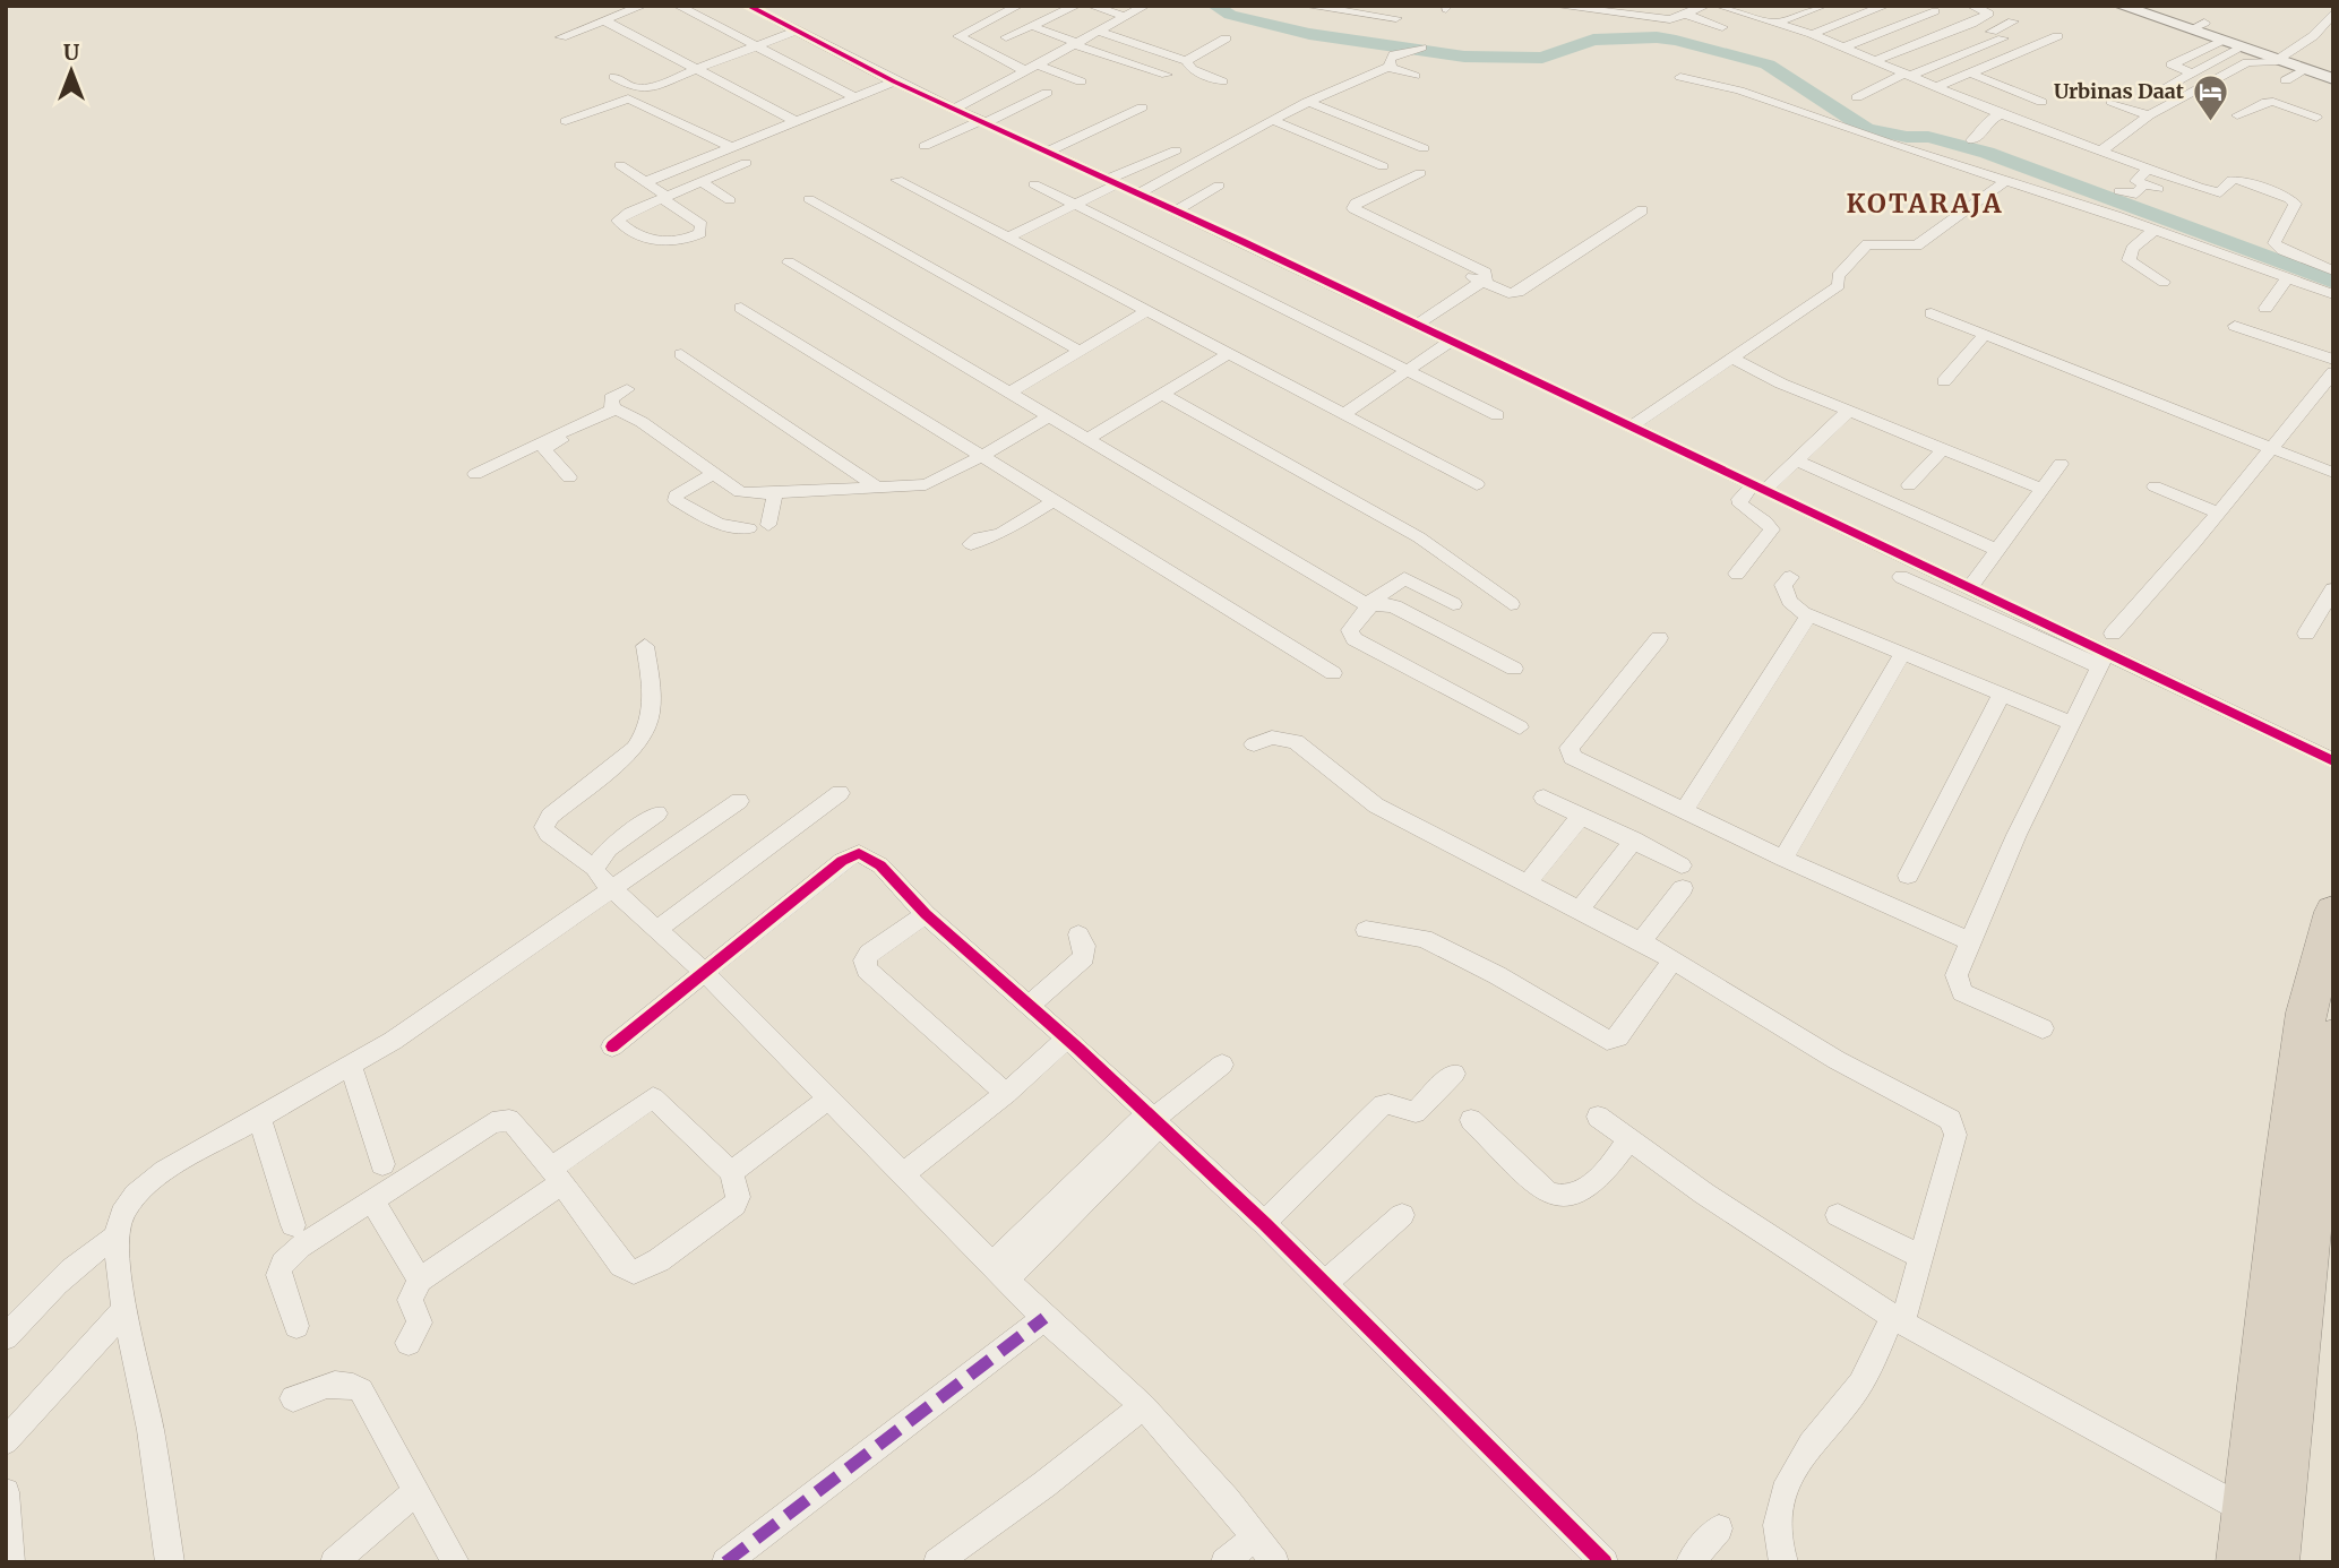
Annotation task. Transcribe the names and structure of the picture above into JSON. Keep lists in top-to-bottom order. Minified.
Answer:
{"districts":["KOTARAJA"],"places":{"hotel":["Urbinas Daat"]},"north":"top"}
